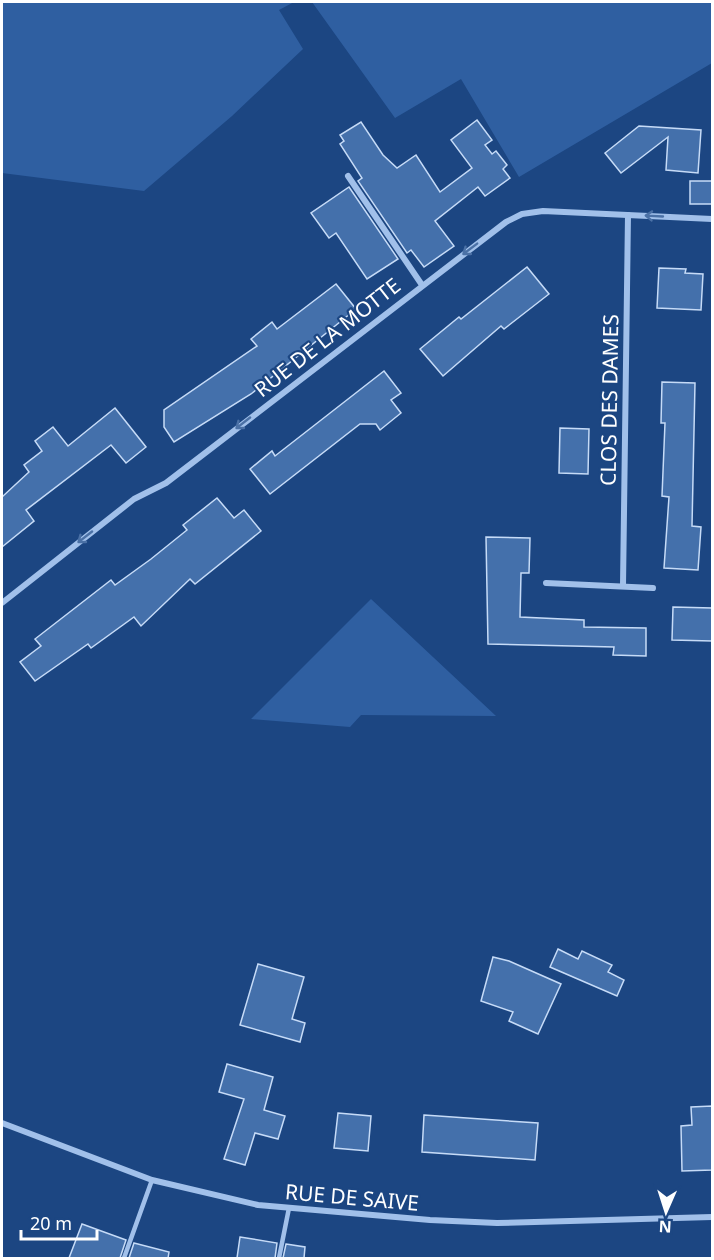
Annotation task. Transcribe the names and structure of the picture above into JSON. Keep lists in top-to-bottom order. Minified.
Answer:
{"streets":{"street":["RUE DE LA MOTTE","CLOS DES DAMES","RUE DE SAIVE"]},"crossings":[["RUE DE LA MOTTE","CLOS DES DAMES"]],"one_way":["RUE DE LA MOTTE"],"scale_bar":"20 m","north":"bottom"}
